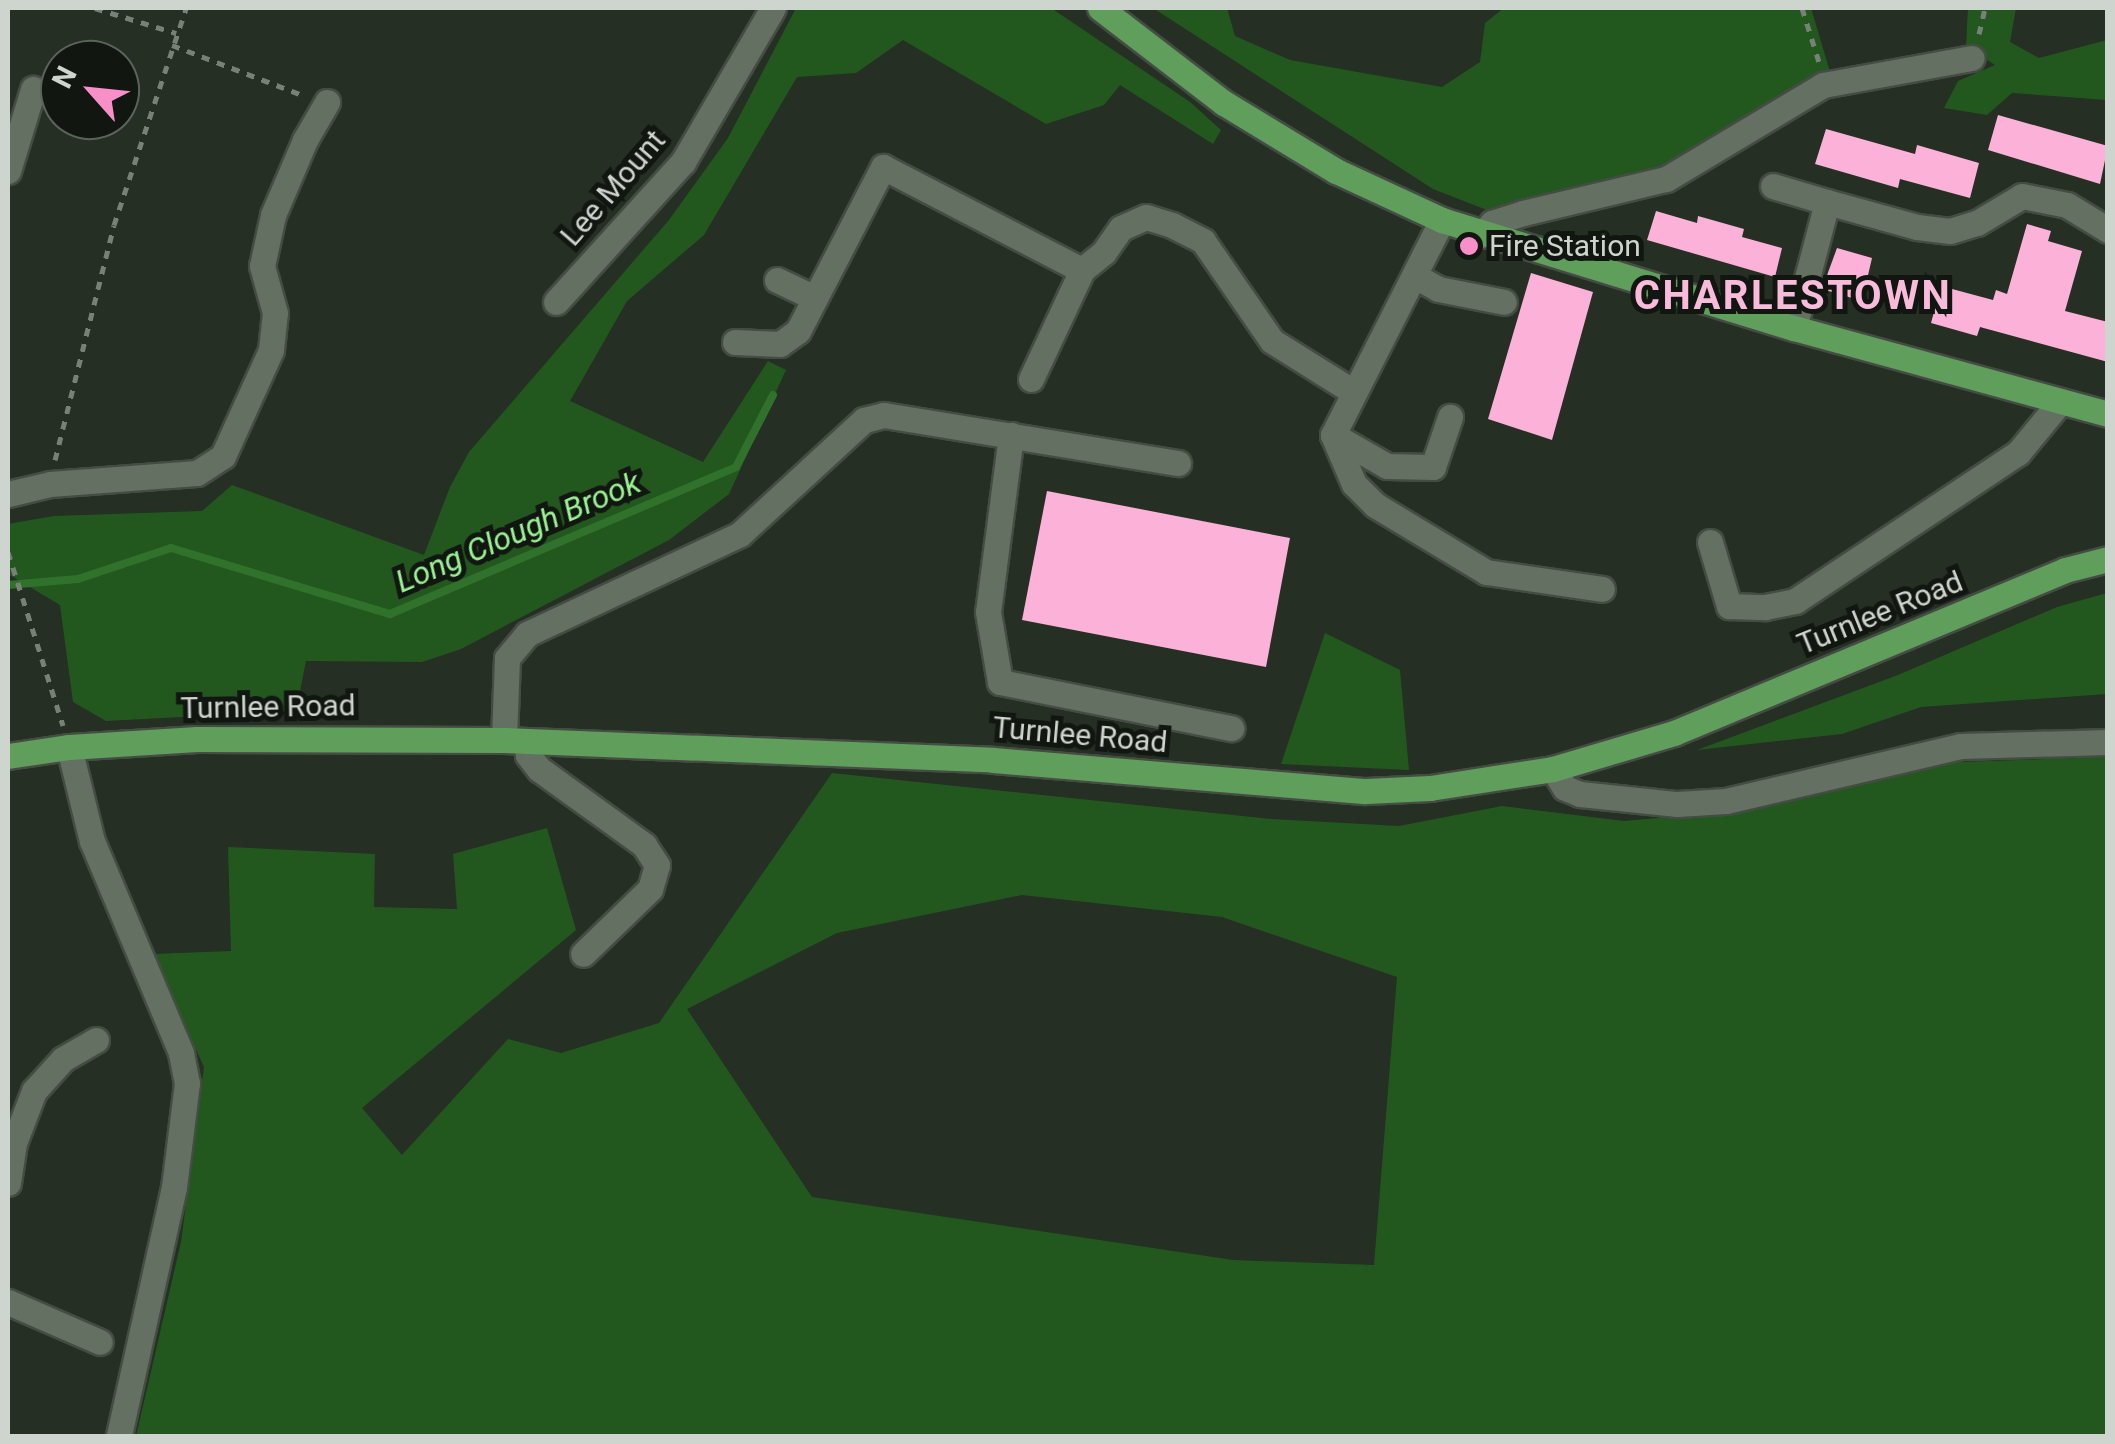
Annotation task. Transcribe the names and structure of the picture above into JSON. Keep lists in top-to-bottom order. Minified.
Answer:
{"streets":{"main road":["Turnlee Road"],"street":["Lee Mount"]},"districts":["CHARLESTOWN"],"water":["Long Clough Brook"],"places":["Fire Station"],"north":"top left"}
